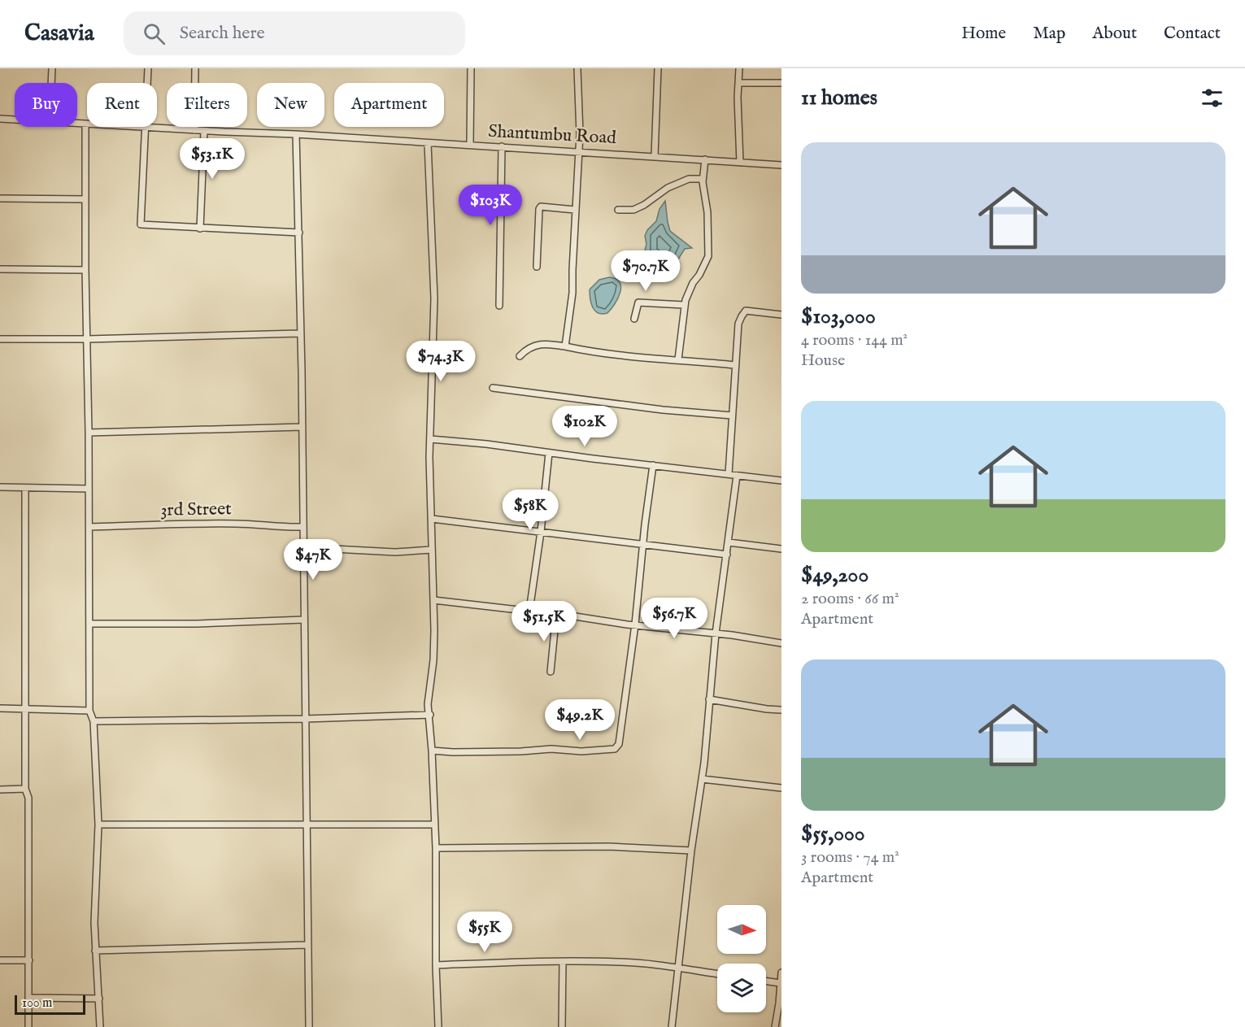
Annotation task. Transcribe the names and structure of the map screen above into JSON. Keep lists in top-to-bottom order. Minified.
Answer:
{"streets":{"street":["Shantumbu Road","3rd Street"]},"scale_bar":"100 m","north":"right","page":{"header":"Casavia","search":"Search here","nav":["Home","Map","About","Contact"],"heading":"11 homes","chip":["Buy","Rent","Filters","New","Apartment"],"list":[{"name":"$103,000","note":"4 rooms · 144 m² · House"},{"name":"$49,200","note":"2 rooms · 66 m² · Apartment"},{"name":"$55,000","note":"3 rooms · 74 m² · Apartment"}],"price":["$53.1K","$103K","$70.7K","$74.3K","$102K","$58K","$47K","$56.7K","$51.5K","$49.2K","$55K"],"scale":"100 m"}}
